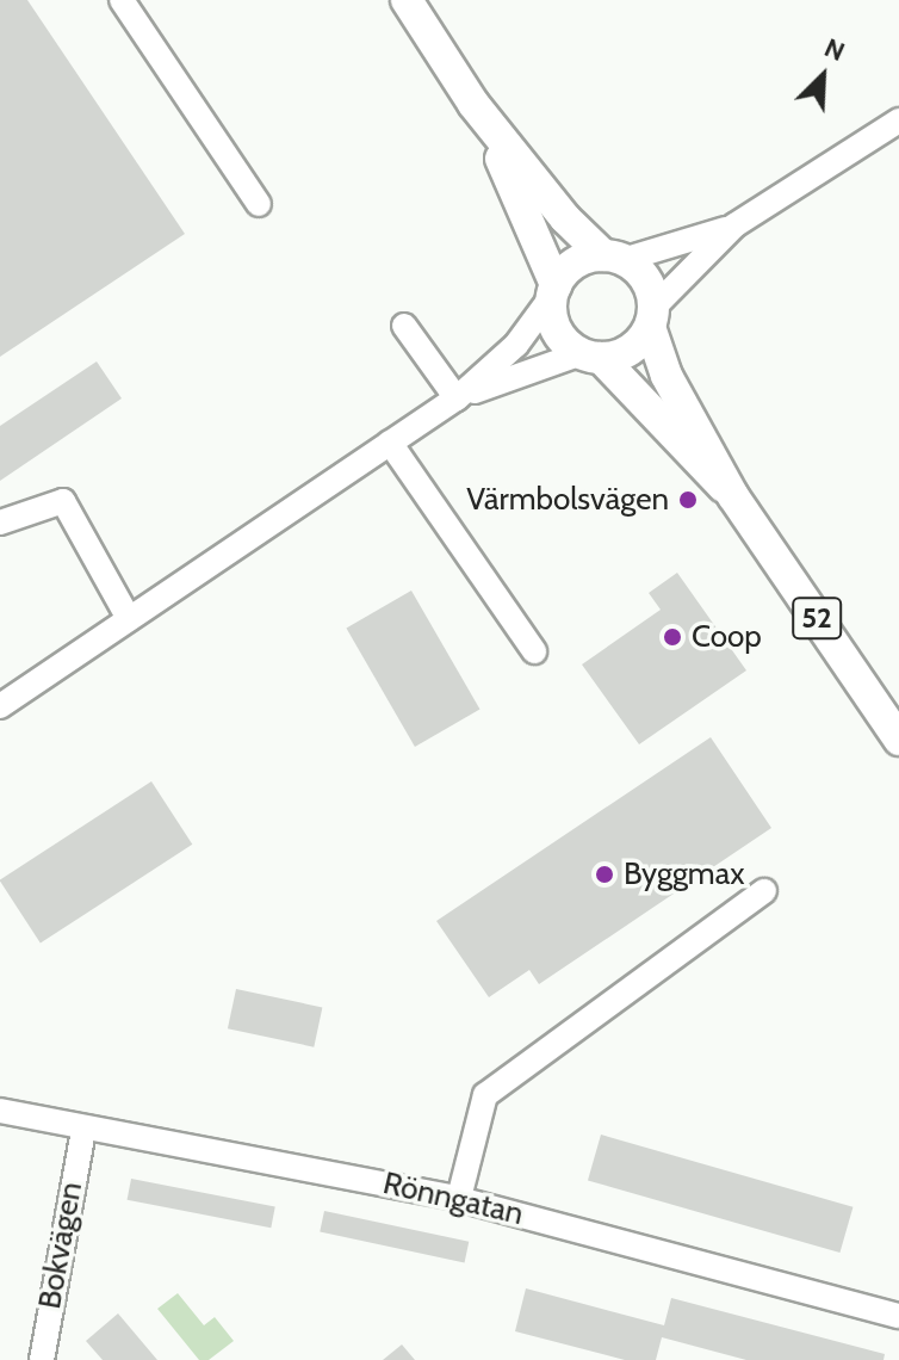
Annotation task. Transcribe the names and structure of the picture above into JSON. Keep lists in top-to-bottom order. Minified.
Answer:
{"streets":{"main road":["52"],"street":["Rönngatan","Bokvägen"]},"crossings":[["Rönngatan","Bokvägen"]],"places":["Värmbolsvägen","Coop","Byggmax"],"north":"top right"}
